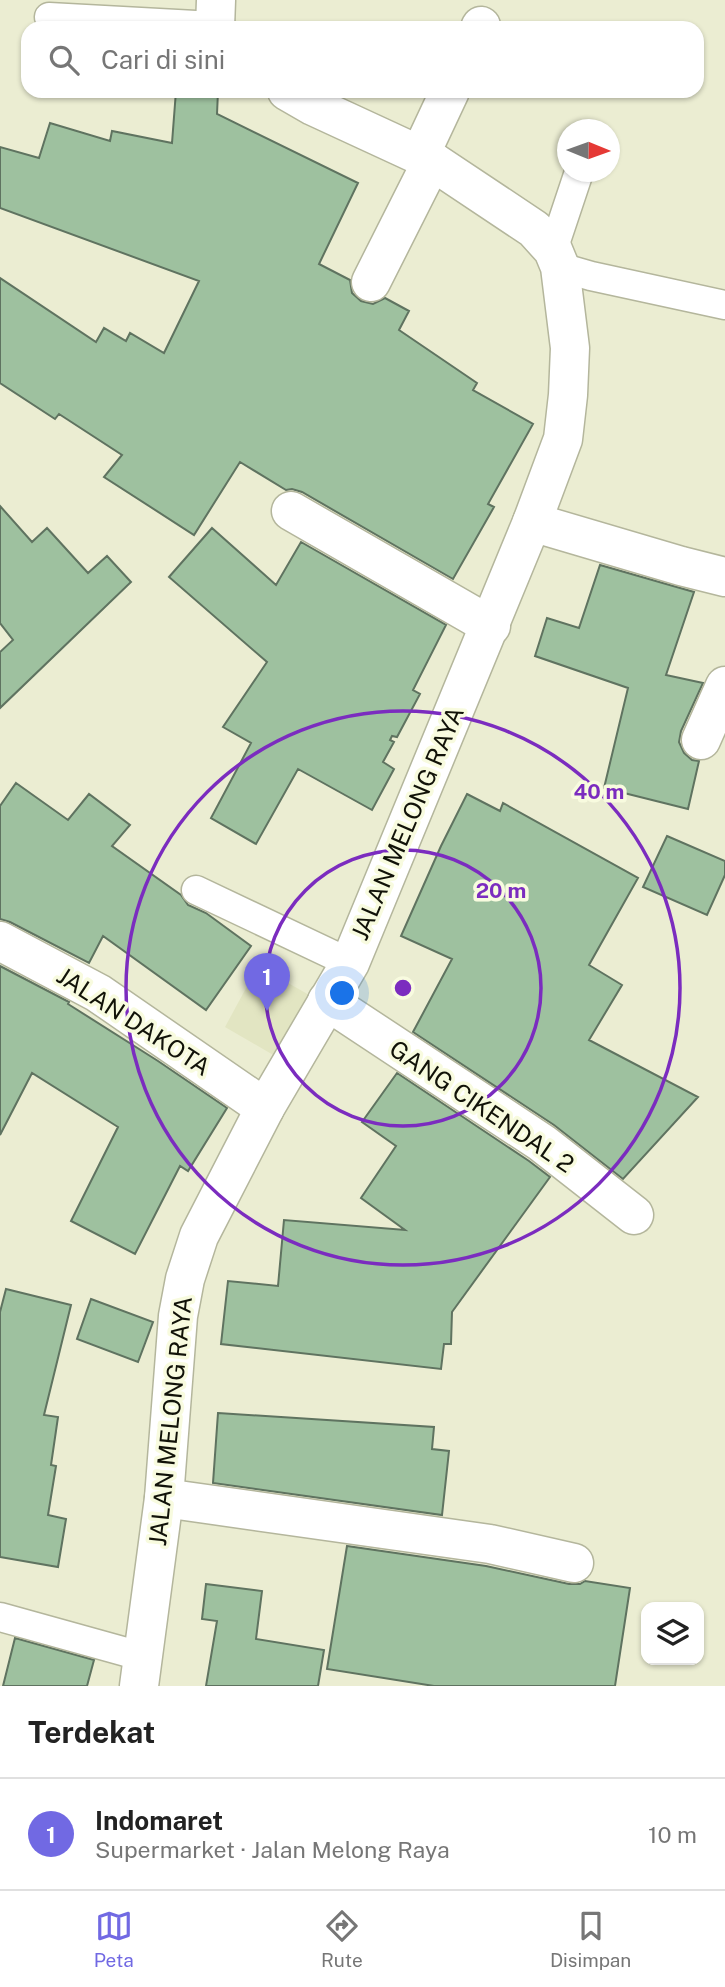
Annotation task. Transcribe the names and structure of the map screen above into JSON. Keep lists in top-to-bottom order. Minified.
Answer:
{"streets":{"main road":["JALAN MELONG RAYA","JALAN DAKOTA","GANG CIKENDAL 2"]},"crossings":[["JALAN MELONG RAYA","JALAN DAKOTA"],["JALAN MELONG RAYA","GANG CIKENDAL 2"]],"north":"right","page":{"search":"Cari di sini","pins":"1","heading":"Terdekat","list":[{"mark":"1","name":"Indomaret","note":"Supermarket · Jalan Melong Raya","value":"10 m"}],"nav":["Peta","Rute","Disimpan"]},"rings":["40 m","20 m"]}
